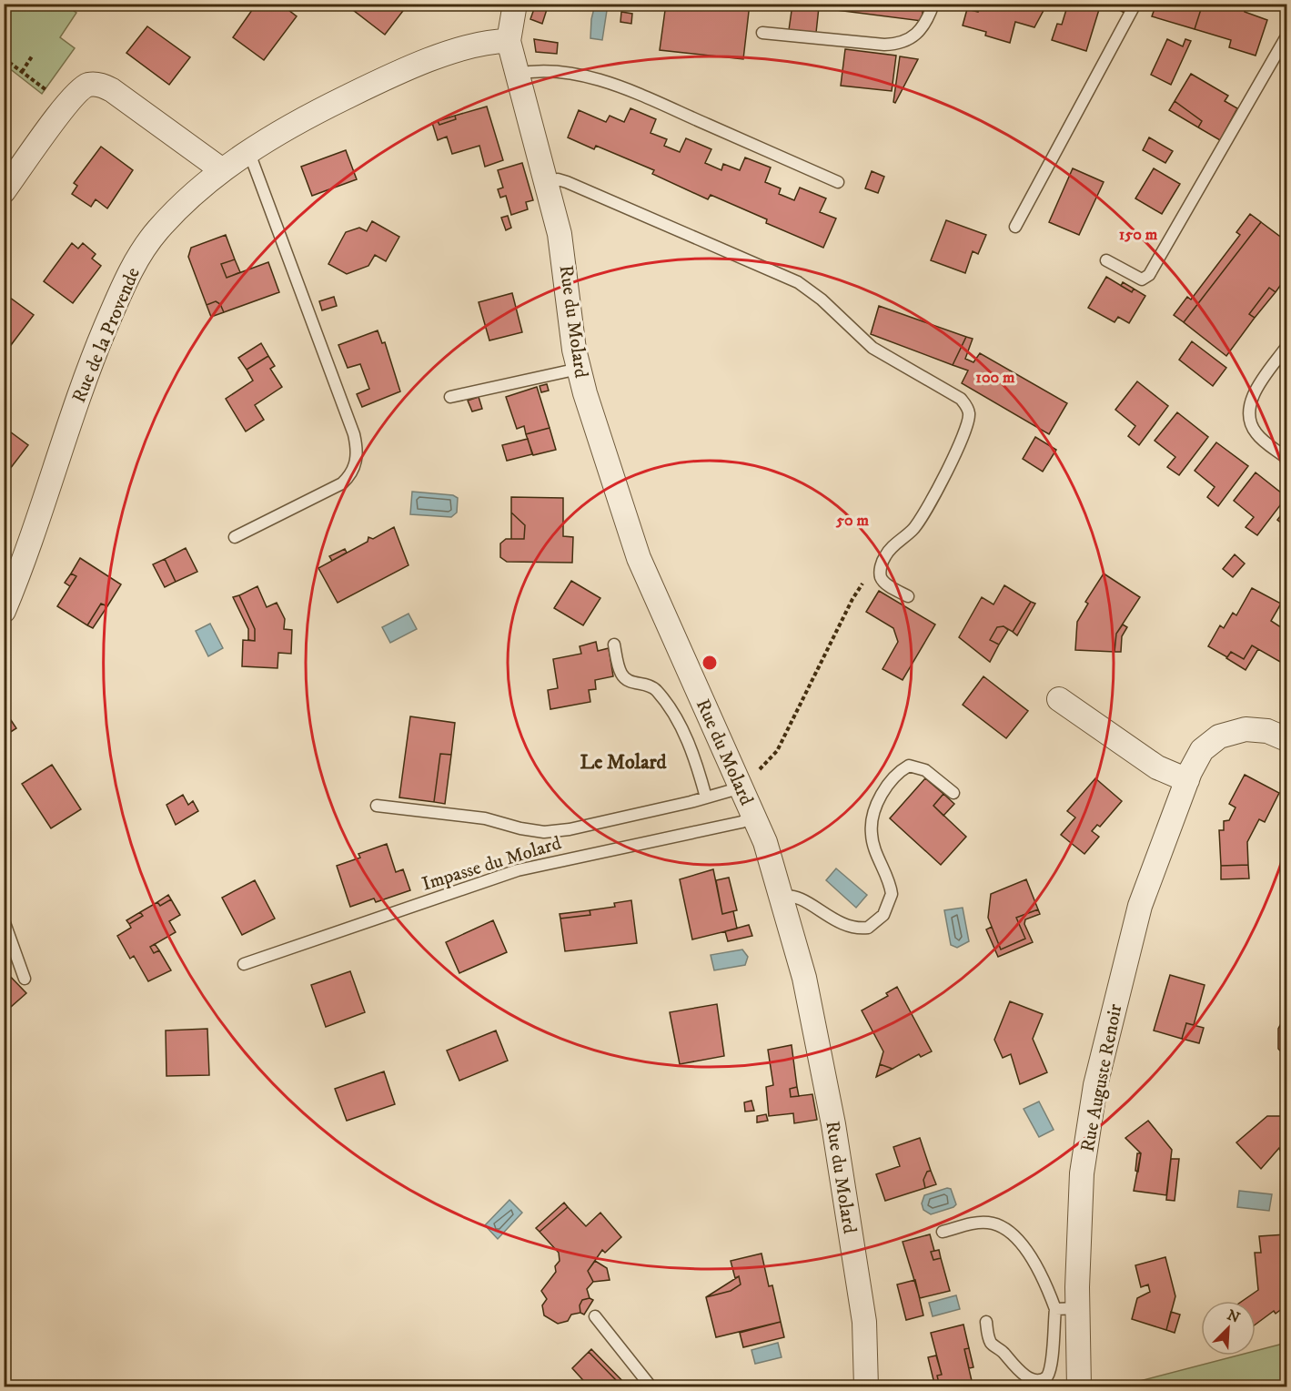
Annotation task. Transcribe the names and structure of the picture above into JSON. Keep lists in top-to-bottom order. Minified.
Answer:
{"streets":{"street":["Rue du Molard","Rue de la Provende","Rue Auguste Renoir"],"lane":["Impasse du Molard"]},"crossings":[["Rue du Molard","Rue de la Provende"],["Rue du Molard","Impasse du Molard"]],"districts":["Le Molard"],"north":"top right","rings":["150 m","100 m","50 m"]}
